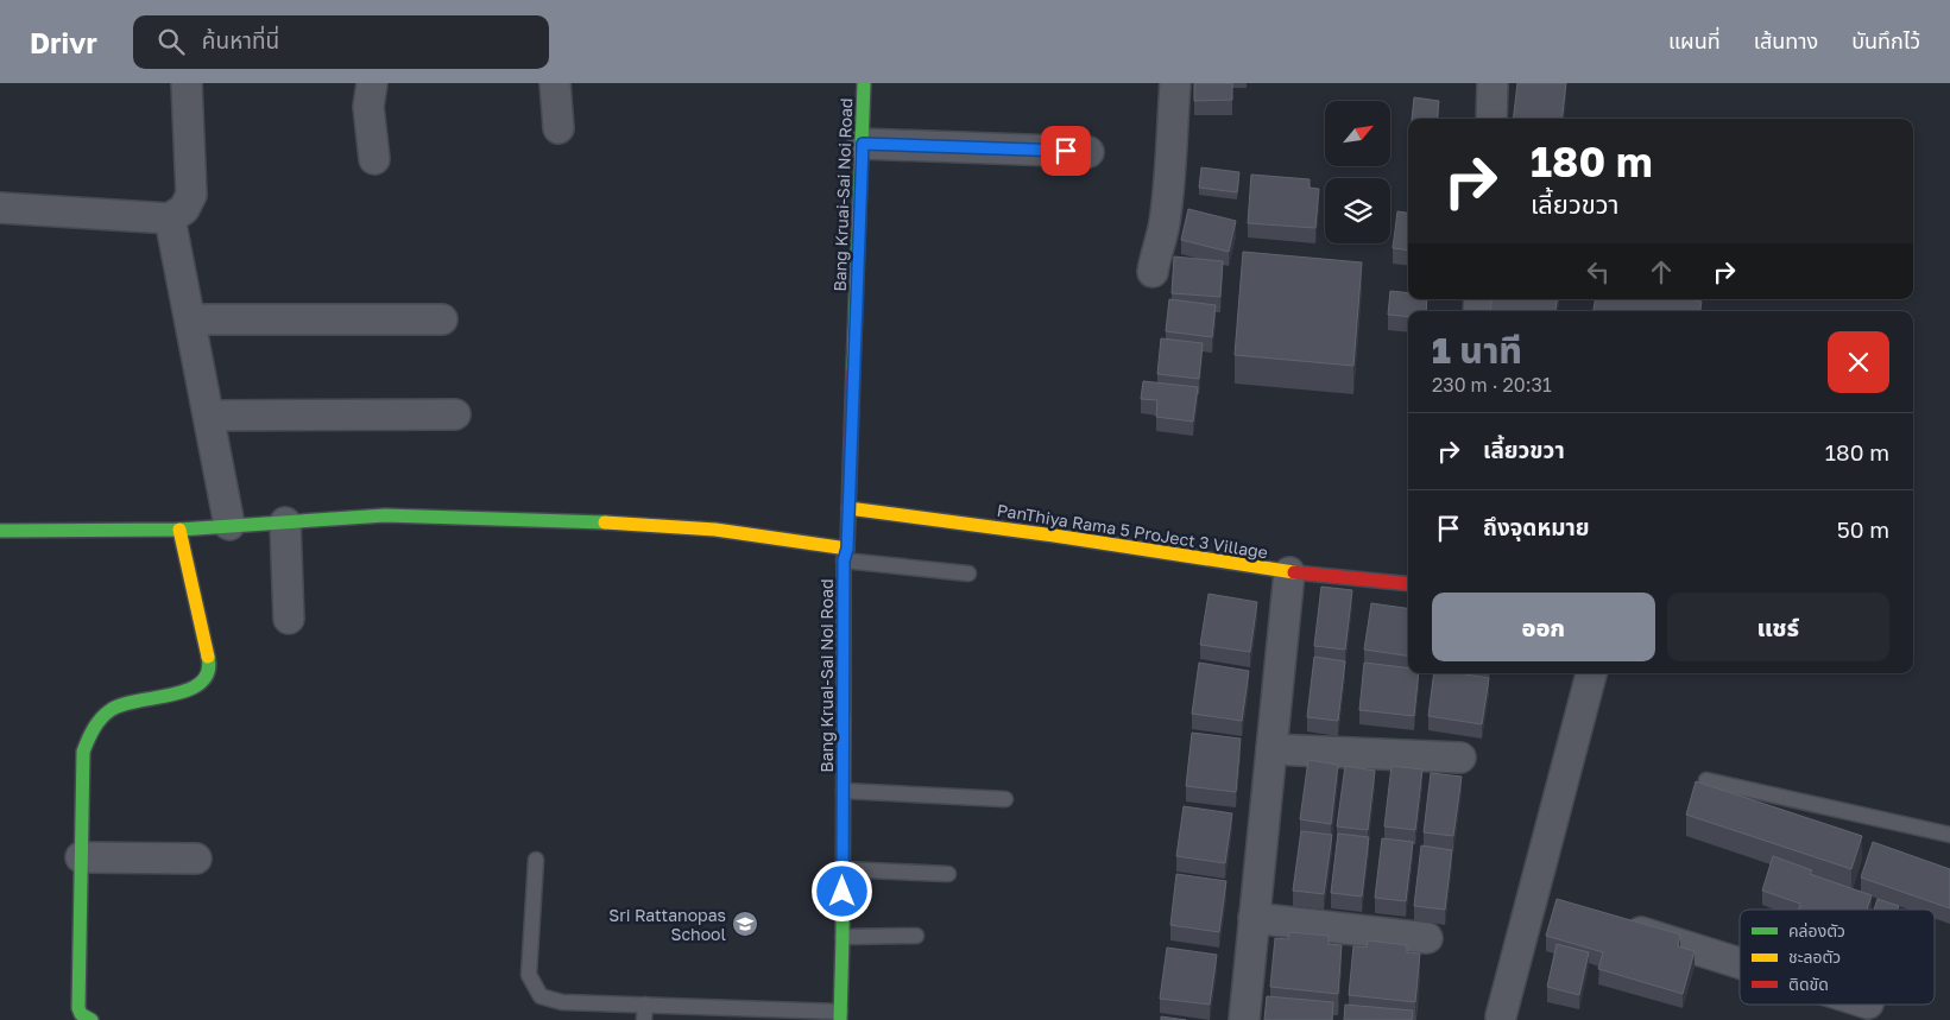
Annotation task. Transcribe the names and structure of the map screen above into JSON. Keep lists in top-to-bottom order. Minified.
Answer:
{"streets":{"street":["Bang Kruai-Sai Noi Road","PanThiya Rama 5 ProJect 3 Village"]},"crossings":[["Bang Kruai-Sai Noi Road","PanThiya Rama 5 ProJect 3 Village"]],"places":{"school or university":["Sri Rattanopas School"]},"legend":["คล่องตัว","ชะลอตัว","ติดขัด"],"north":"top right","page":{"header":"Drivr","search":"ค้นหาที่นี่","nav":["แผนที่","เส้นทาง","บันทึกไว้"],"turn":["180 m","เลี้ยวขวา"],"heading":["1 นาที","230 m · 20:31"],"list":[{"name":"เลี้ยวขวา","value":"180 m"},{"name":"ถึงจุดหมาย","value":"50 m"}],"buttons":["ออก","แชร์"]}}
